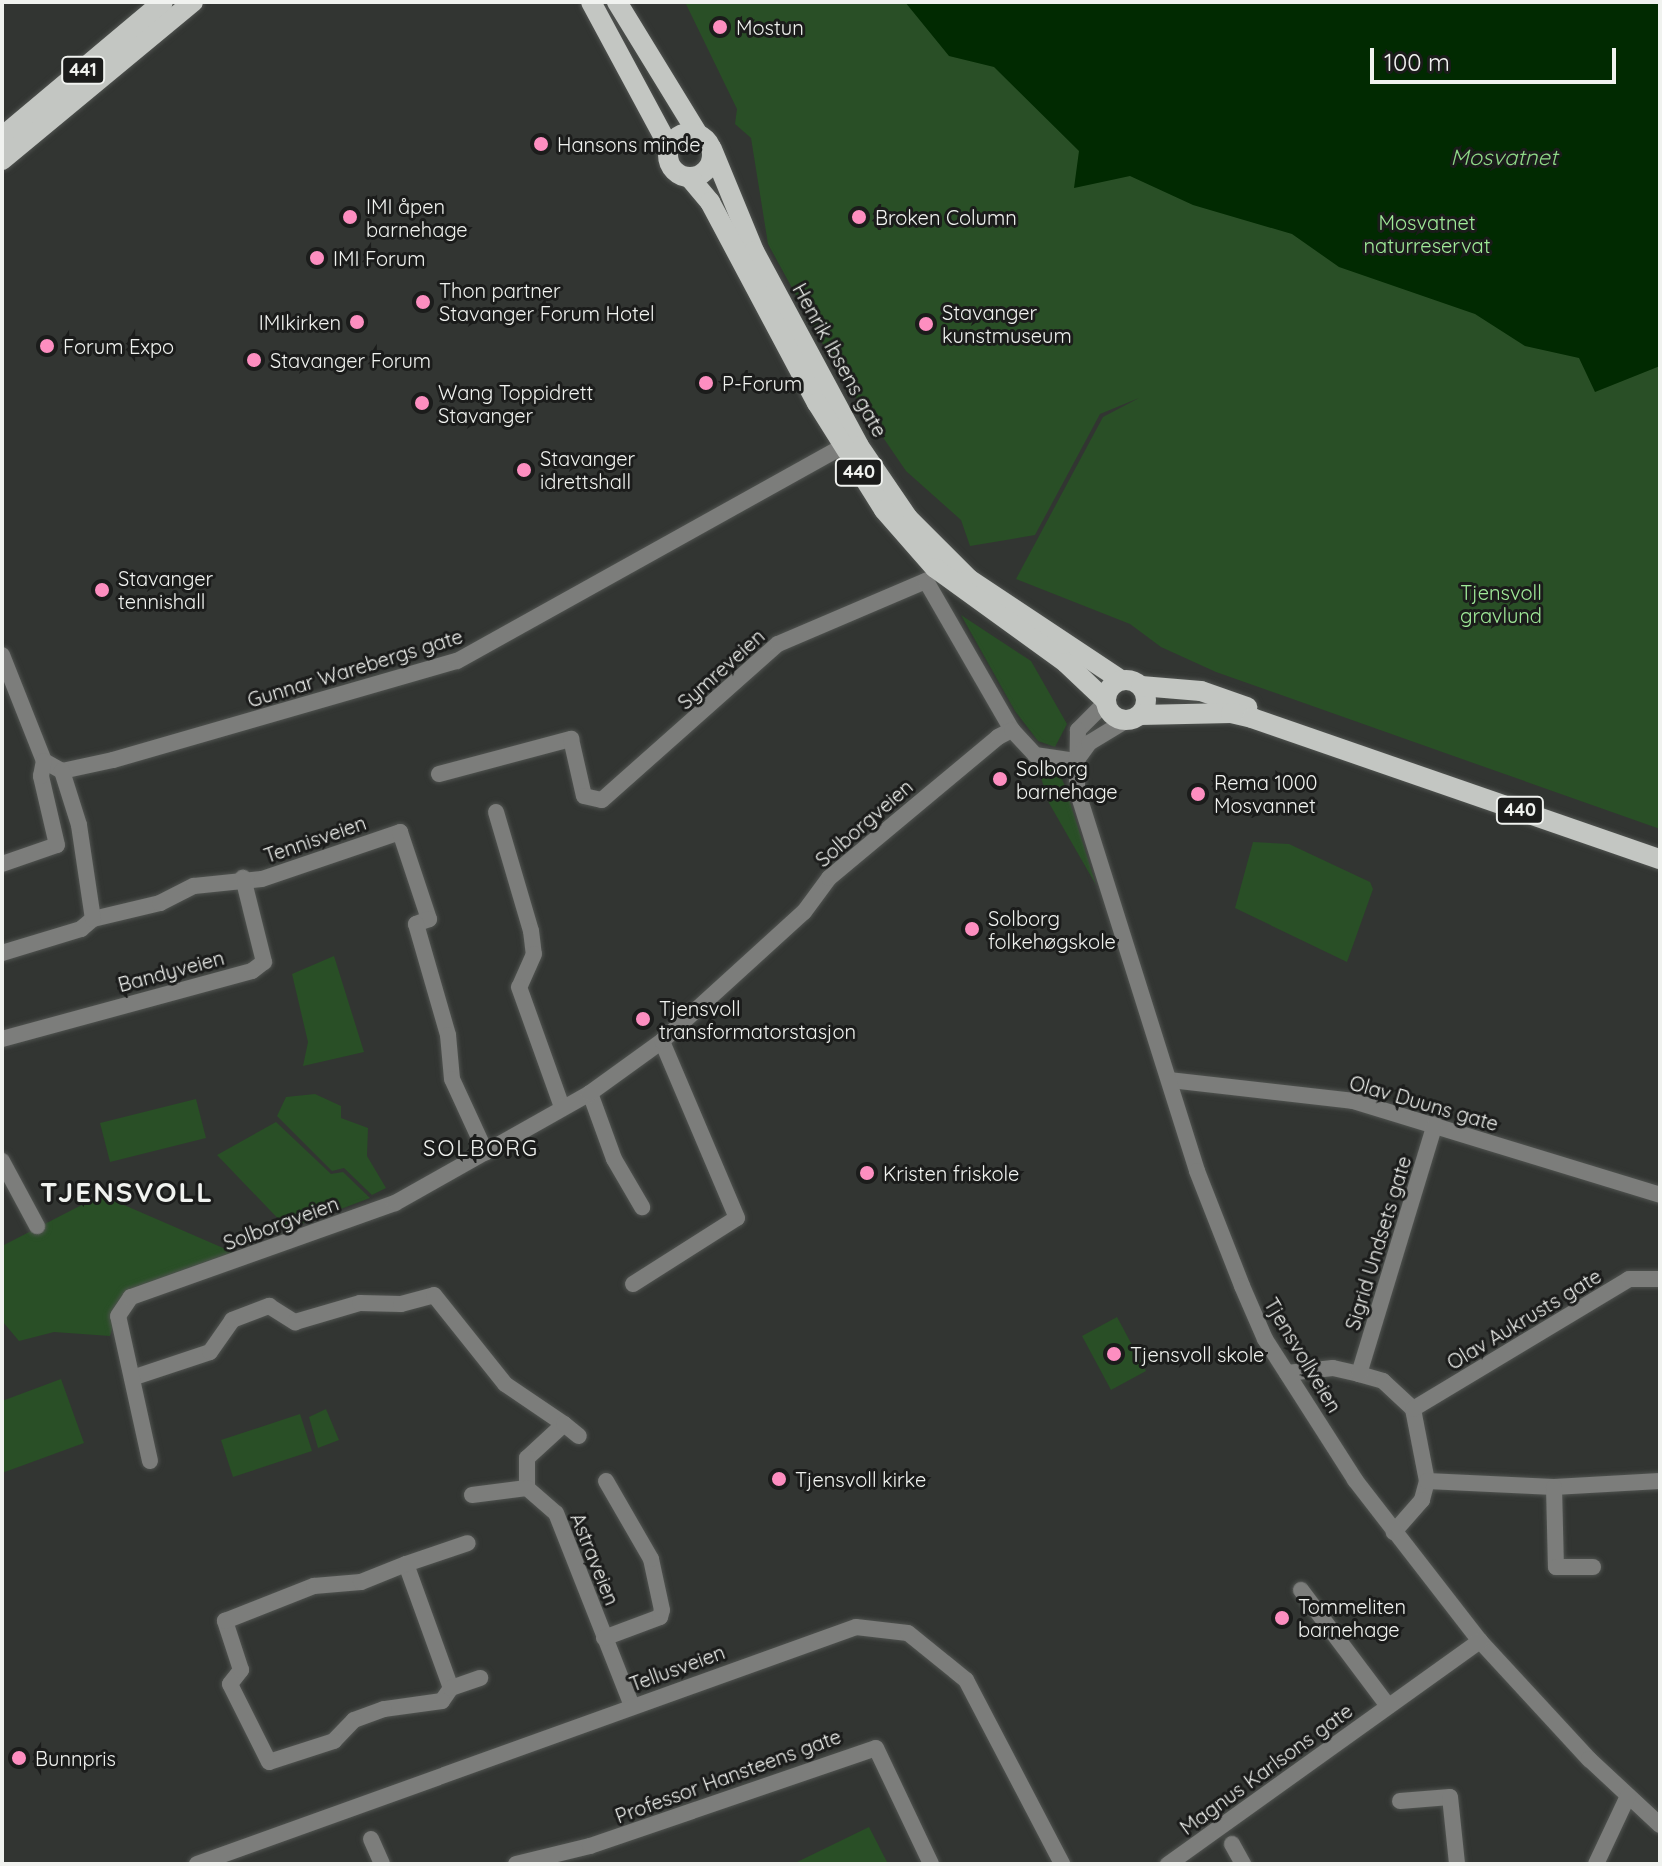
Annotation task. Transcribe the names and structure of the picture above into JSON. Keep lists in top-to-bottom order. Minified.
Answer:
{"streets":{"main road":["441","Henrik Ibsens gate","440"],"street":["Gunnar Warebergs gate","Symreveien","Solborgveien","Tennisveien","Bandyveien","Olav Duuns gate","Sigrid Undsets gate","Olav Aukrusts gate","Tjensvollveien","Astraveien","Tellusveien","Magnus Karlsons gate","Professor Hansteens gate"]},"crossings":[["Henrik Ibsens gate","440"],["Henrik Ibsens gate","Gunnar Warebergs gate"],["Henrik Ibsens gate","Tjensvollveien"],["440","Tjensvollveien"],["Symreveien","Solborgveien"],["Solborgveien","Tennisveien"],["Tennisveien","Bandyveien"],["Olav Duuns gate","Sigrid Undsets gate"],["Olav Duuns gate","Tjensvollveien"],["Tjensvollveien","Magnus Karlsons gate"],["Astraveien","Tellusveien"]],"districts":["SOLBORG","TJENSVOLL"],"water":["Mosvatnet"],"parks":["Mosvatnet naturreservat","Tjensvoll gravlund"],"places":["Mostun","Hansons minde","IMI åpen barnehage","Broken Column","IMI Forum","Thon partner Stavanger Forum Hotel","IMIkirken","Stavanger kunstmuseum","Forum Expo","Stavanger Forum","P-Forum","Wang Toppidrett Stavanger","Stavanger idrettshall","Stavanger tennishall","Solborg barnehage","Rema 1000 Mosvannet","Solborg folkehøgskole","Tjensvoll transformatorstasjon","Kristen friskole","Tjensvoll skole","Tjensvoll kirke","Tommeliten barnehage","Bunnpris"],"scale_bar":"100 m"}
